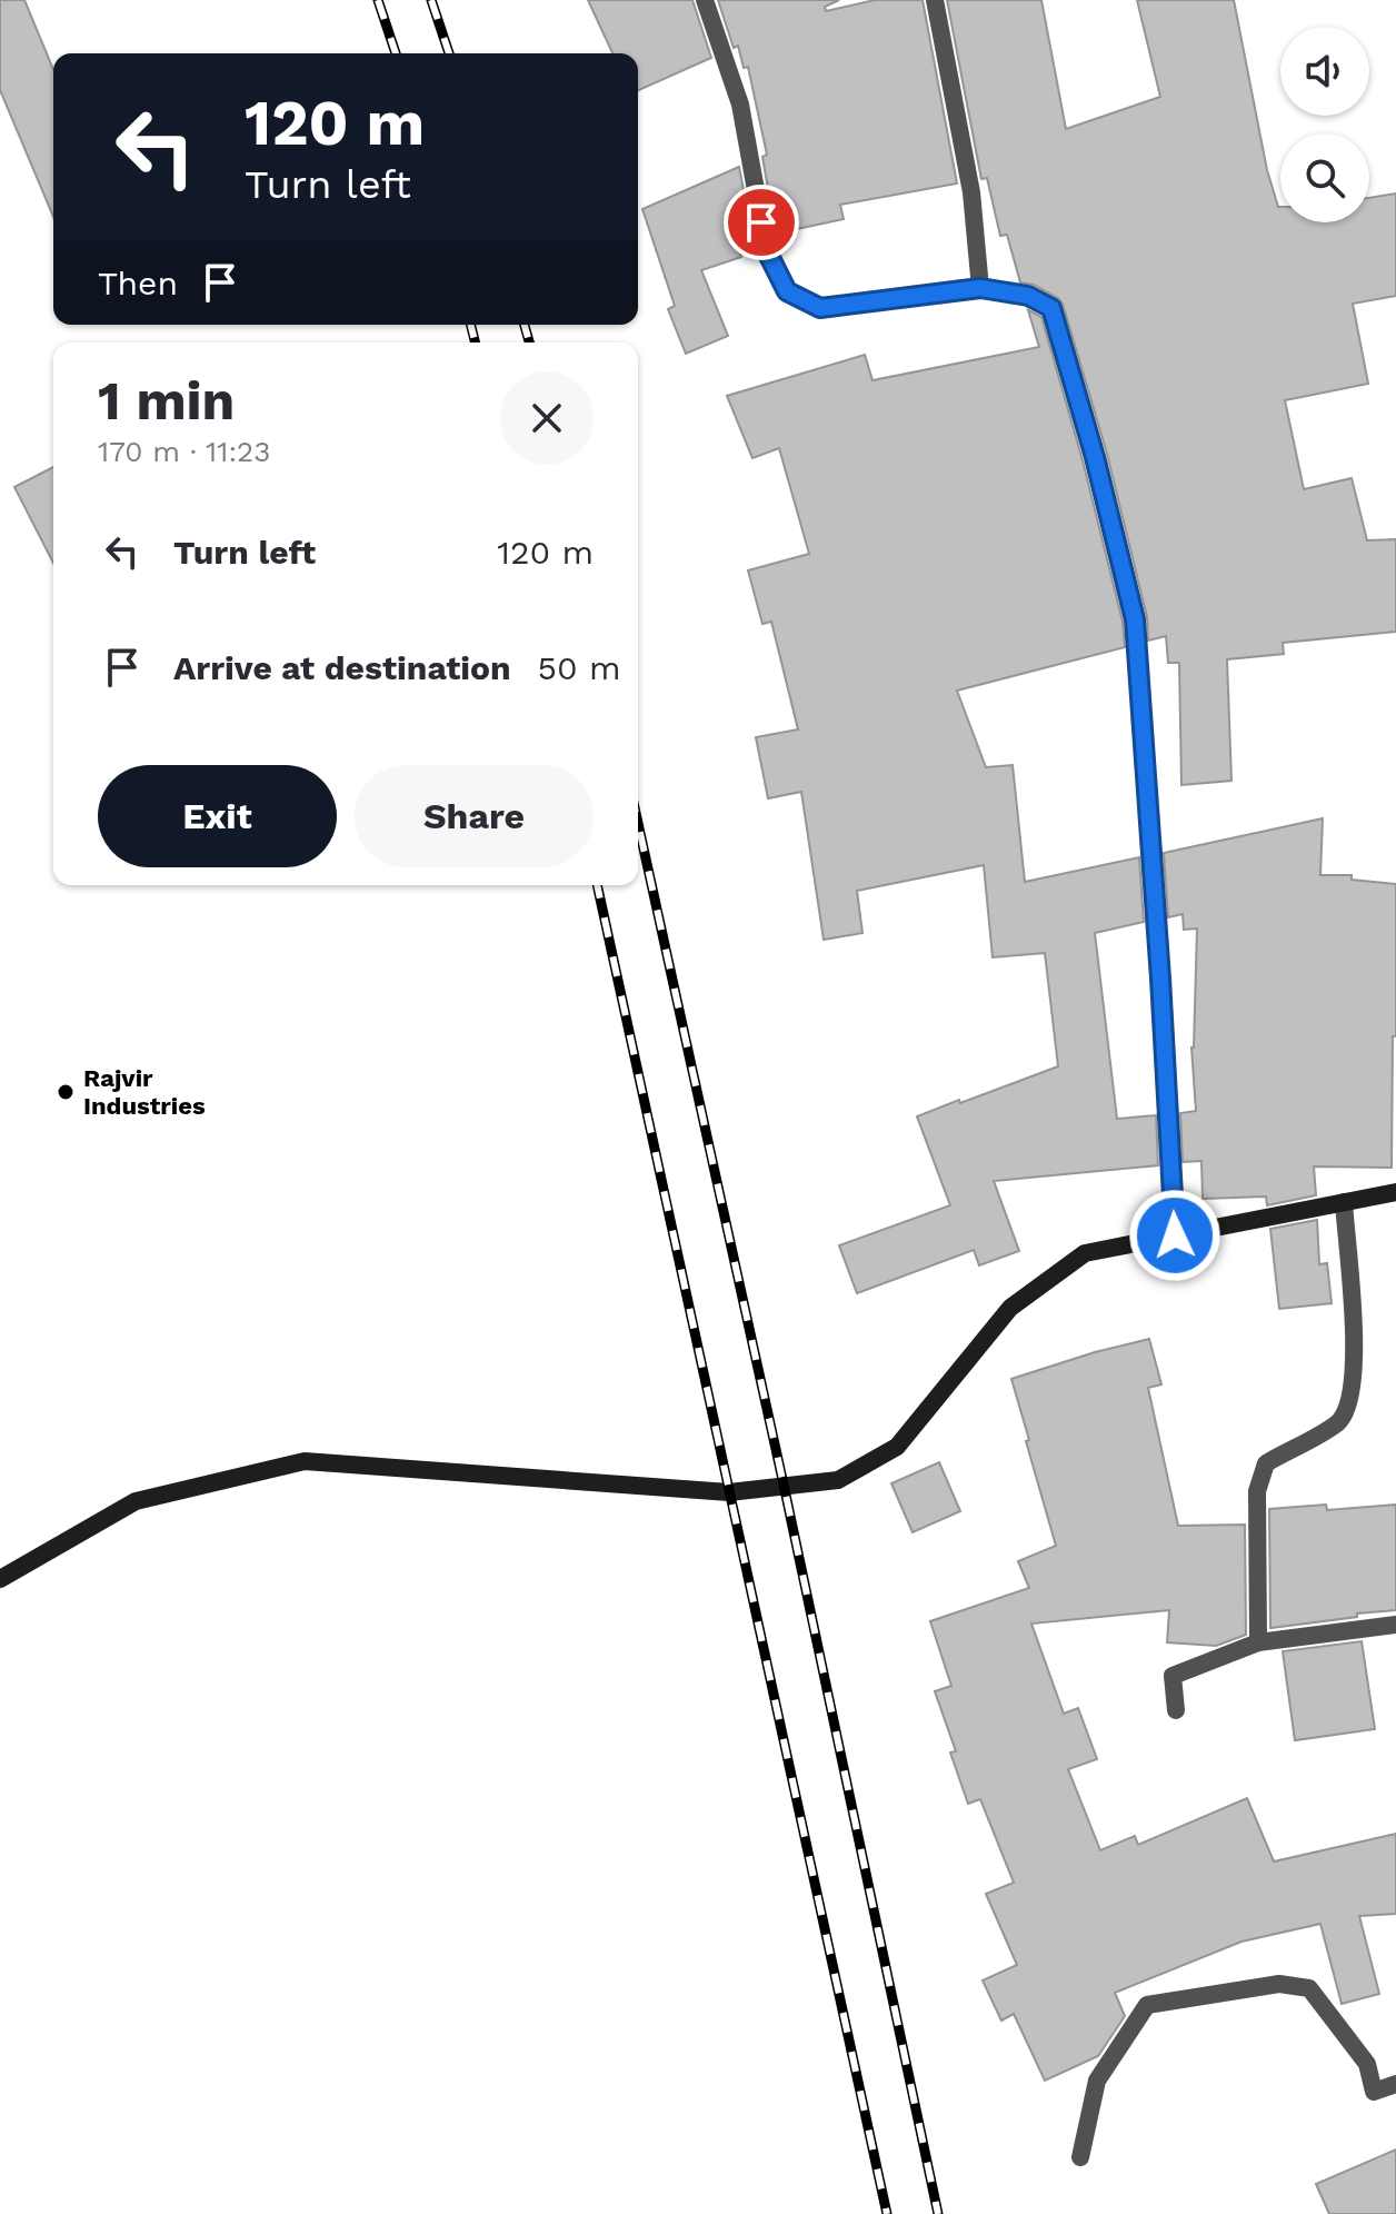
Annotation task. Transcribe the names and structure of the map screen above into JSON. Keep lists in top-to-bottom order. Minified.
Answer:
{"places":["Rajvir Industries"],"page":{"turn":["120 m","Turn left"],"then":"Then","heading":["1 min","170 m · 11:23"],"list":[{"name":"Turn left","value":"120 m"},{"name":"Arrive at destination","value":"50 m"}],"buttons":["Exit","Share"]}}
